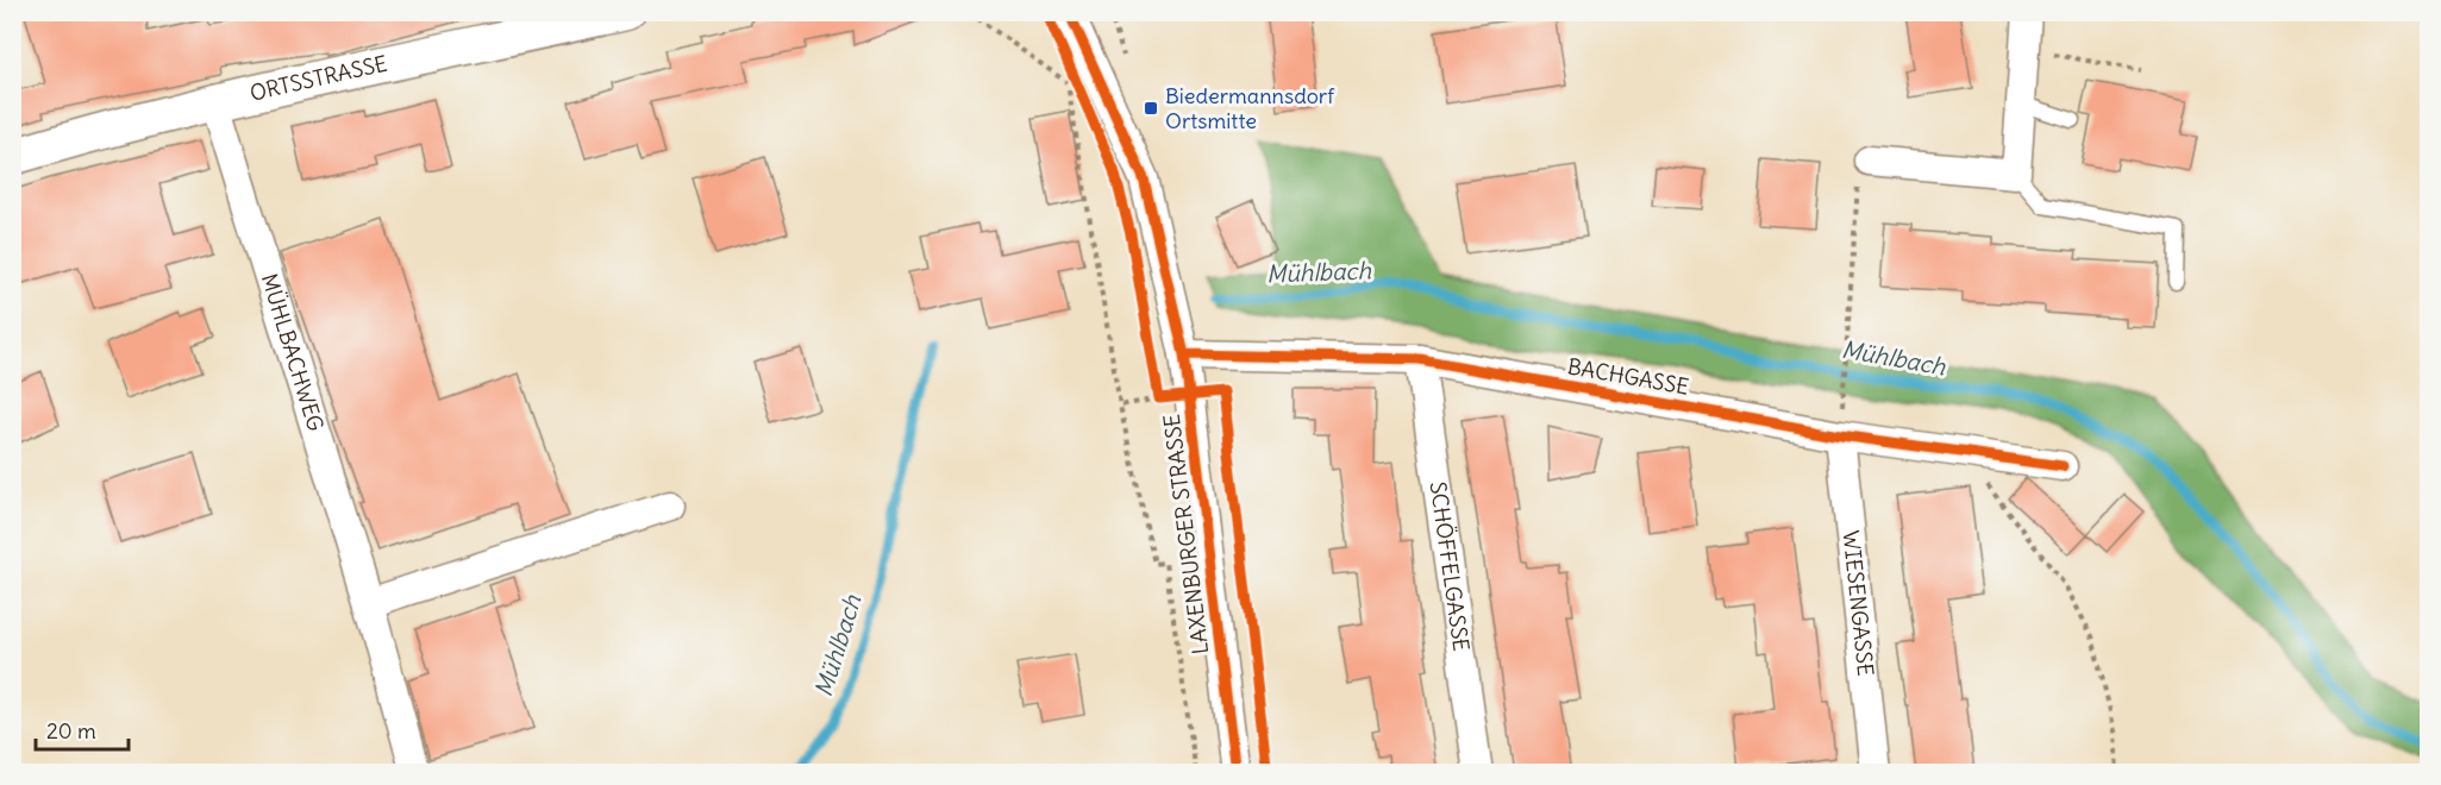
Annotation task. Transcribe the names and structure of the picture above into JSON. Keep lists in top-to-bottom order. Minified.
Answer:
{"streets":{"street":["ORTSSTRASSE","MÜHLBACHWEG","BACHGASSE","LAXENBURGER STRASSE","SCHÖFFELGASSE","WIESENGASSE"]},"crossings":[["ORTSSTRASSE","MÜHLBACHWEG"],["BACHGASSE","LAXENBURGER STRASSE"],["BACHGASSE","SCHÖFFELGASSE"],["BACHGASSE","WIESENGASSE"]],"water":["Mühlbach"],"places":{"transit":["Biedermannsdorf Ortsmitte"]},"scale_bar":"20 m"}
